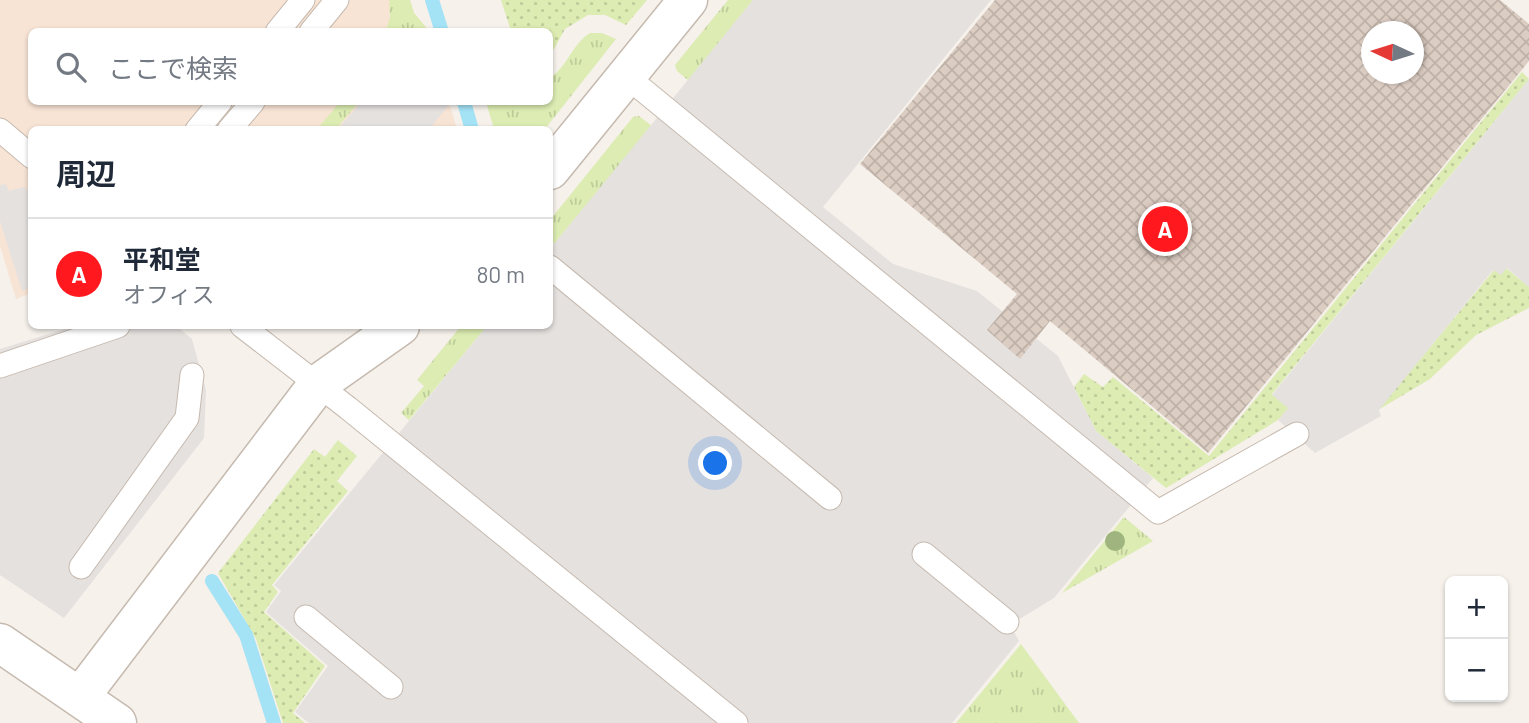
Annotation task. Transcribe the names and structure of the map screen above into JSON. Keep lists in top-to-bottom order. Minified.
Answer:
{"north":"left","page":{"search":"ここで検索","heading":"周辺","pins":"A","list":[{"mark":"A","name":"平和堂","note":"オフィス","value":"80 m"}],"map_buttons":["+","−"]}}
